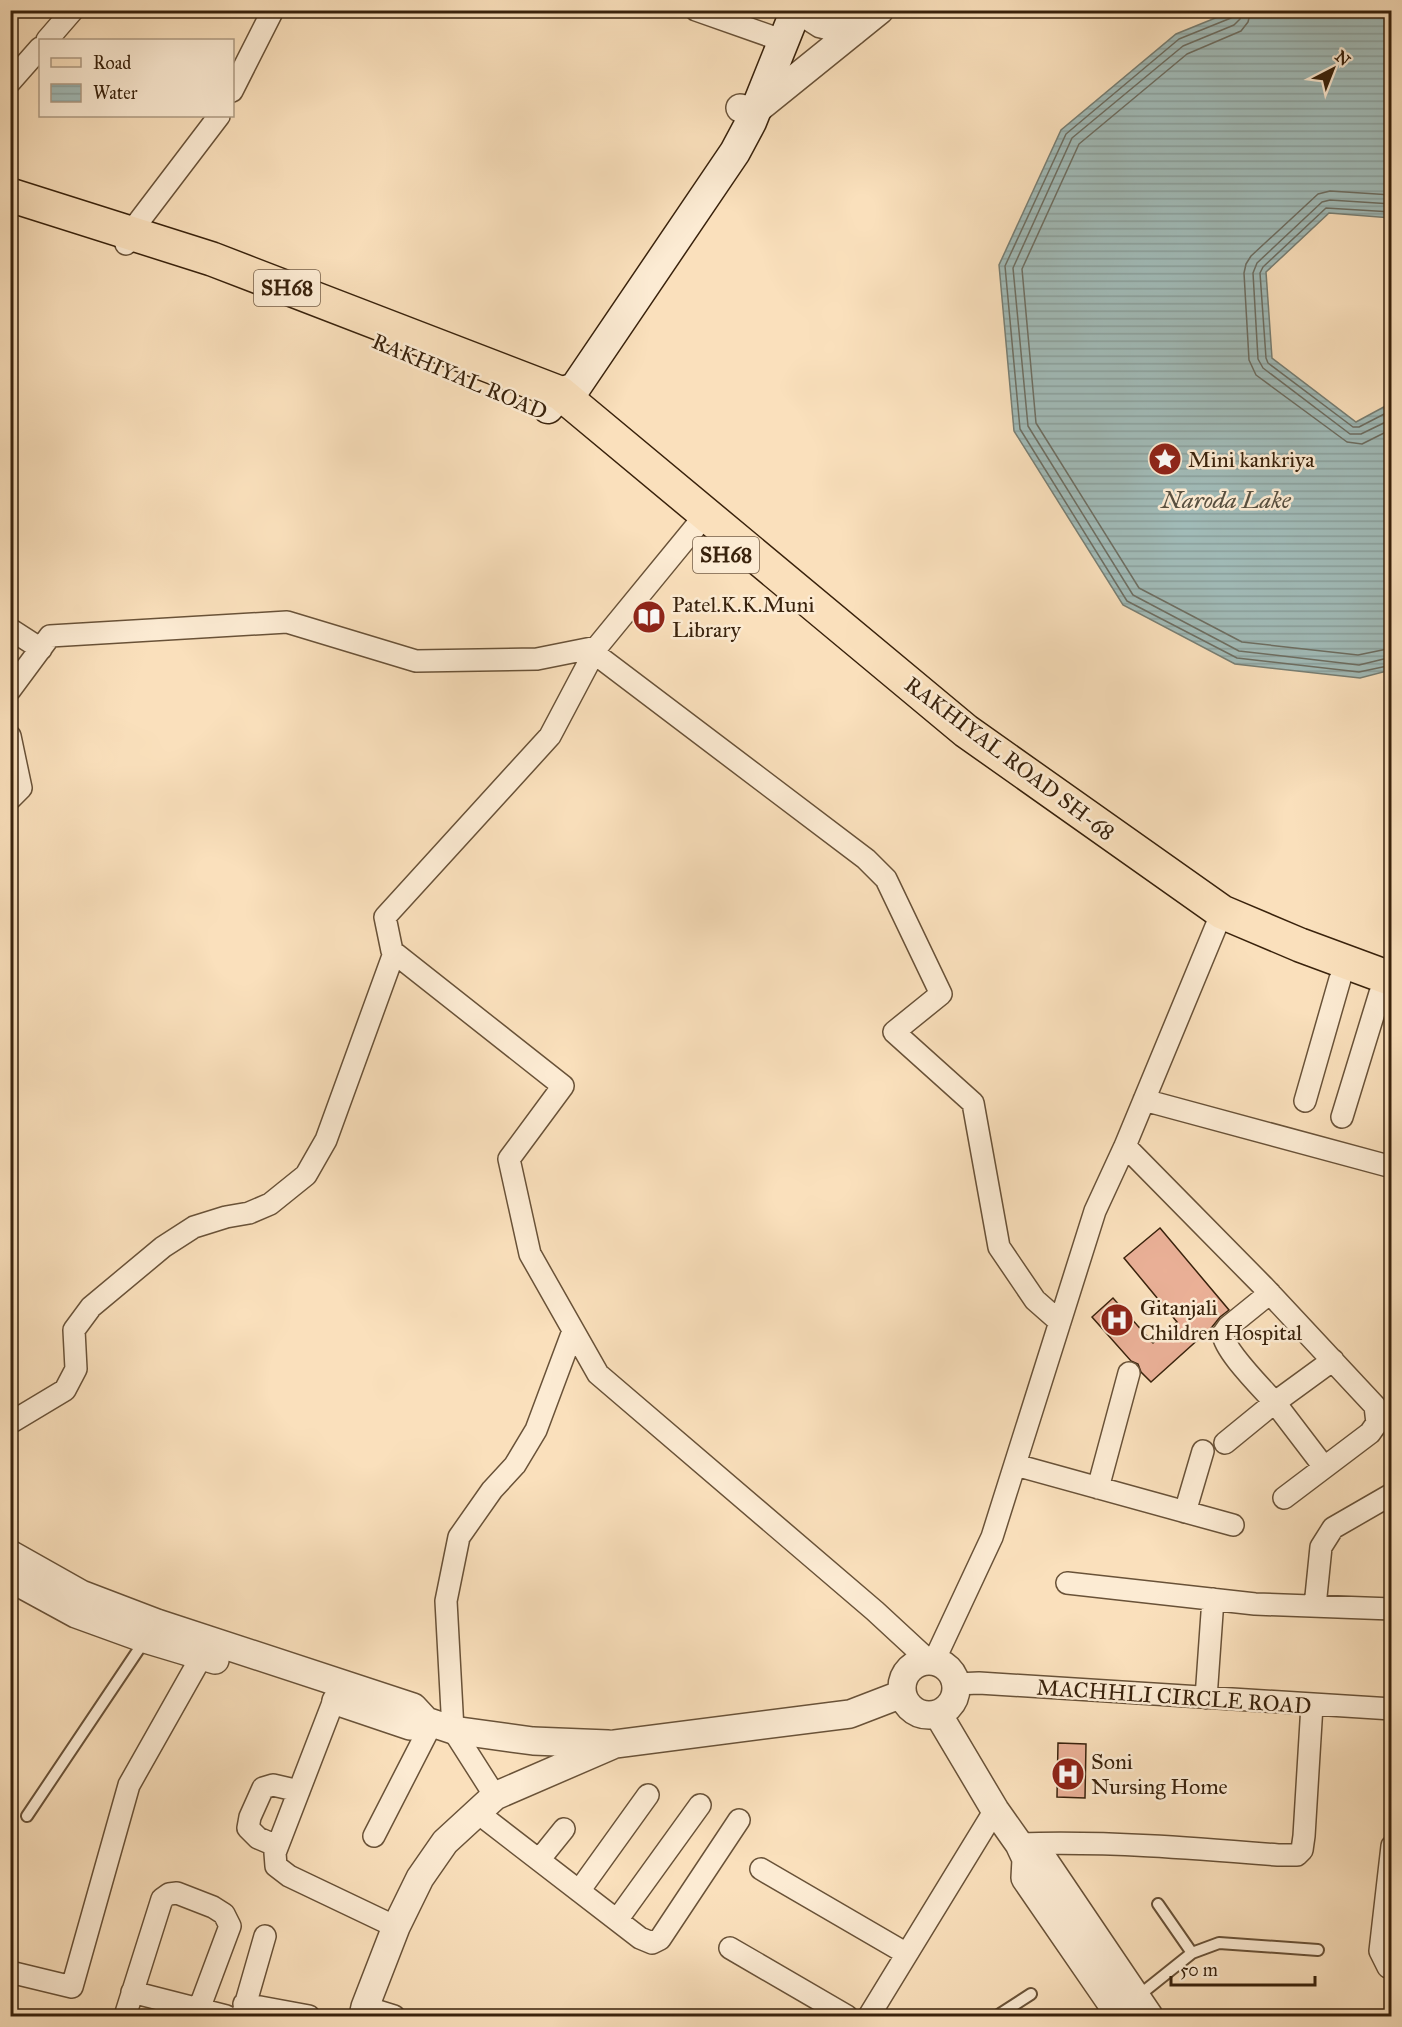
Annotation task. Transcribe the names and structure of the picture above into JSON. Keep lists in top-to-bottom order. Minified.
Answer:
{"streets":{"main road":["SH68","RAKHIYAL ROAD"],"street":["MACHHLI CIRCLE ROAD"]},"crossings":[["SH68","RAKHIYAL ROAD"]],"water":["Naroda Lake"],"places":{"place":["Mini kankriya"],"library":["Patel.K.K.Muni Library"],"hospital":["Gitanjali Children Hospital","Soni Nursing Home"]},"legend":["Road","Water"],"scale_bar":"50 m","north":"top right"}
